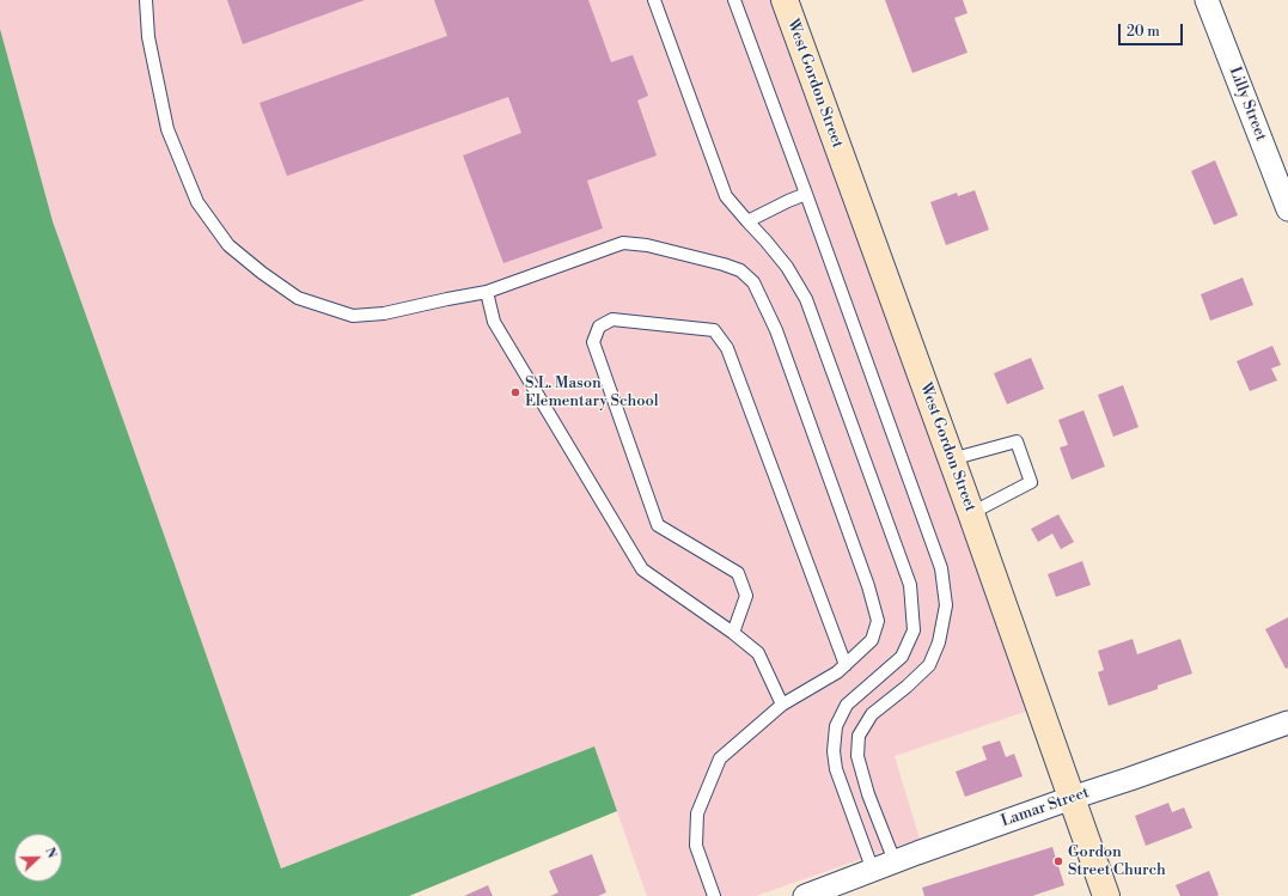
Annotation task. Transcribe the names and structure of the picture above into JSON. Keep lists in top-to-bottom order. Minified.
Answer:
{"streets":{"street":["West Gordon Street","Lilly Street","Lamar Street"]},"crossings":[["West Gordon Street","Lamar Street"]],"places":["S.L. Mason Elementary School","Gordon Street Church"],"scale_bar":"20 m","north":"right"}
